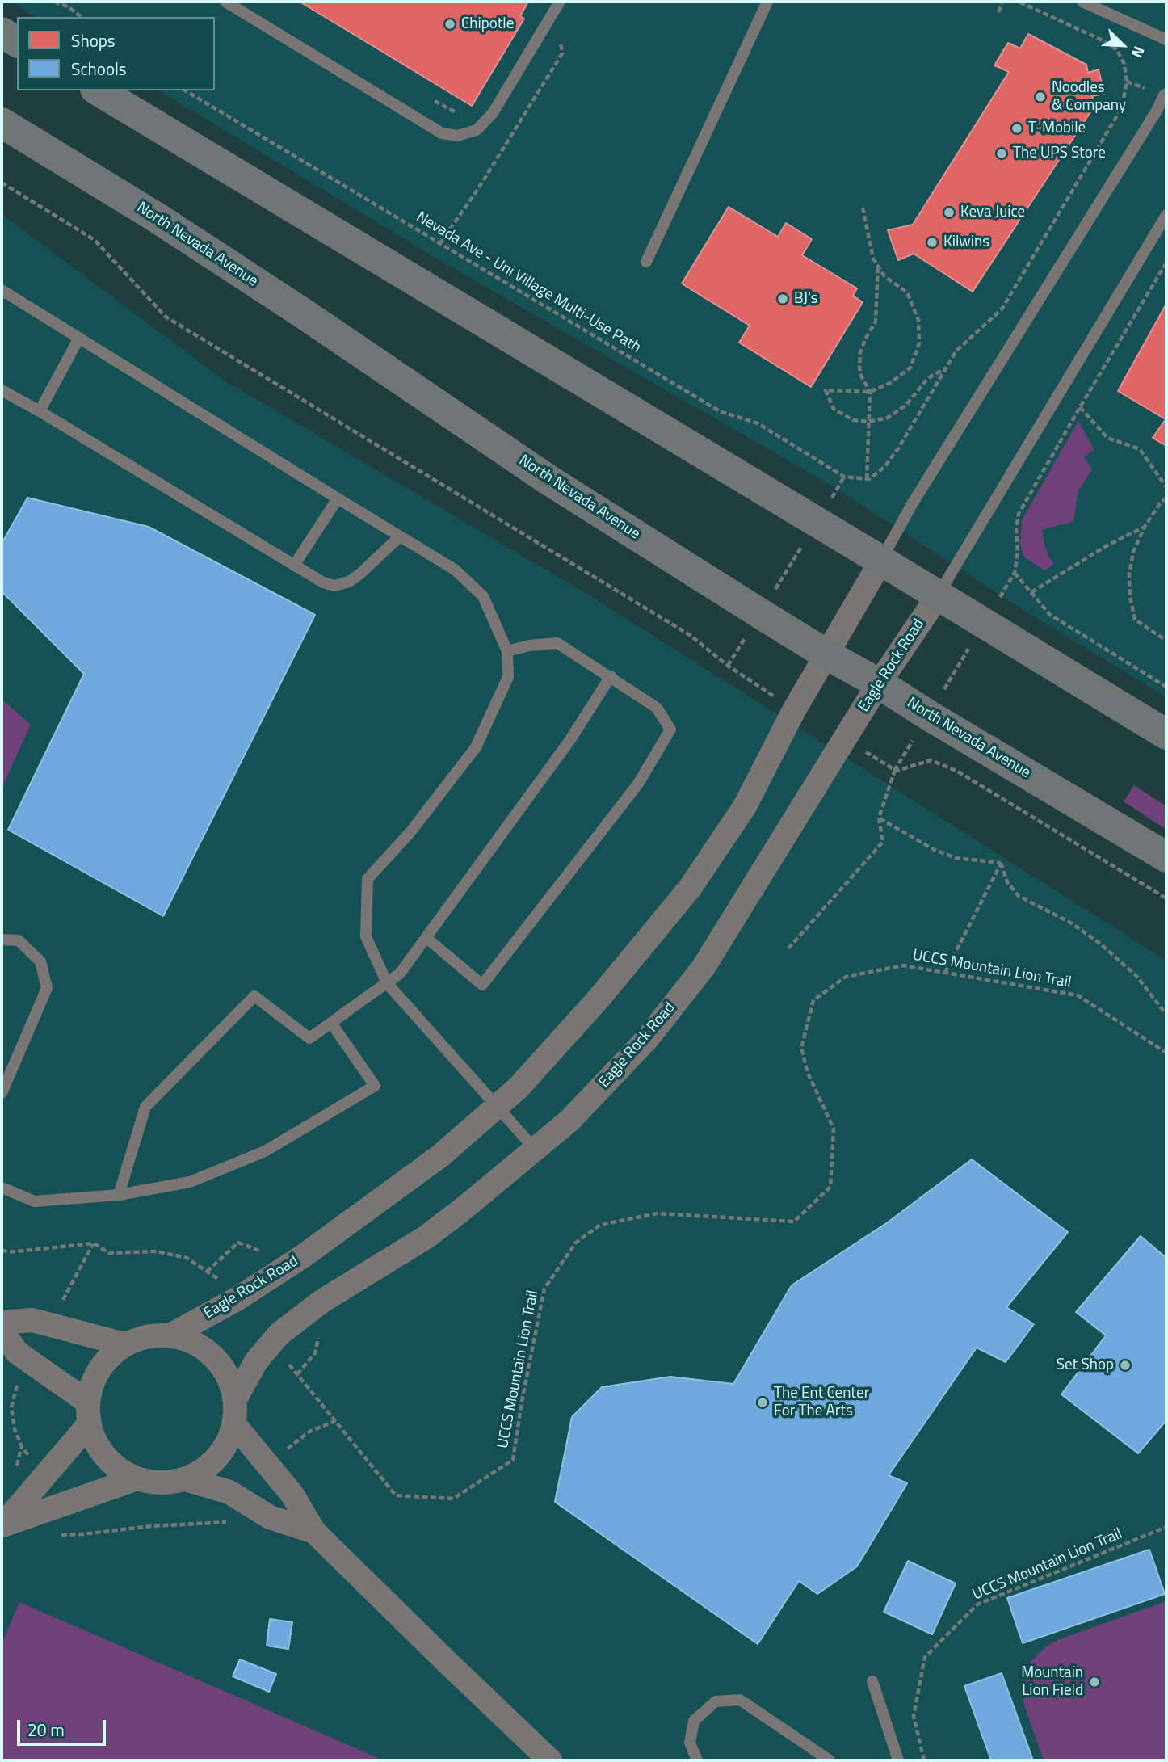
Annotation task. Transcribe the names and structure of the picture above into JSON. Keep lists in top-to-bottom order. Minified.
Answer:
{"streets":{"main road":["North Nevada Avenue"],"street":["Eagle Rock Road"],"path":["Nevada Ave - Uni Village Multi-Use Path","UCCS Mountain Lion Trail"]},"crossings":[["North Nevada Avenue","Eagle Rock Road"],["Eagle Rock Road","UCCS Mountain Lion Trail"]],"places":["Chipotle","Noodles & Company","T-Mobile","The UPS Store","Keva Juice","Kilwins","BJ's","Set Shop","The Ent Center For The Arts","Mountain Lion Field"],"legend":["Shops","Schools"],"scale_bar":"20 m","north":"bottom right"}
